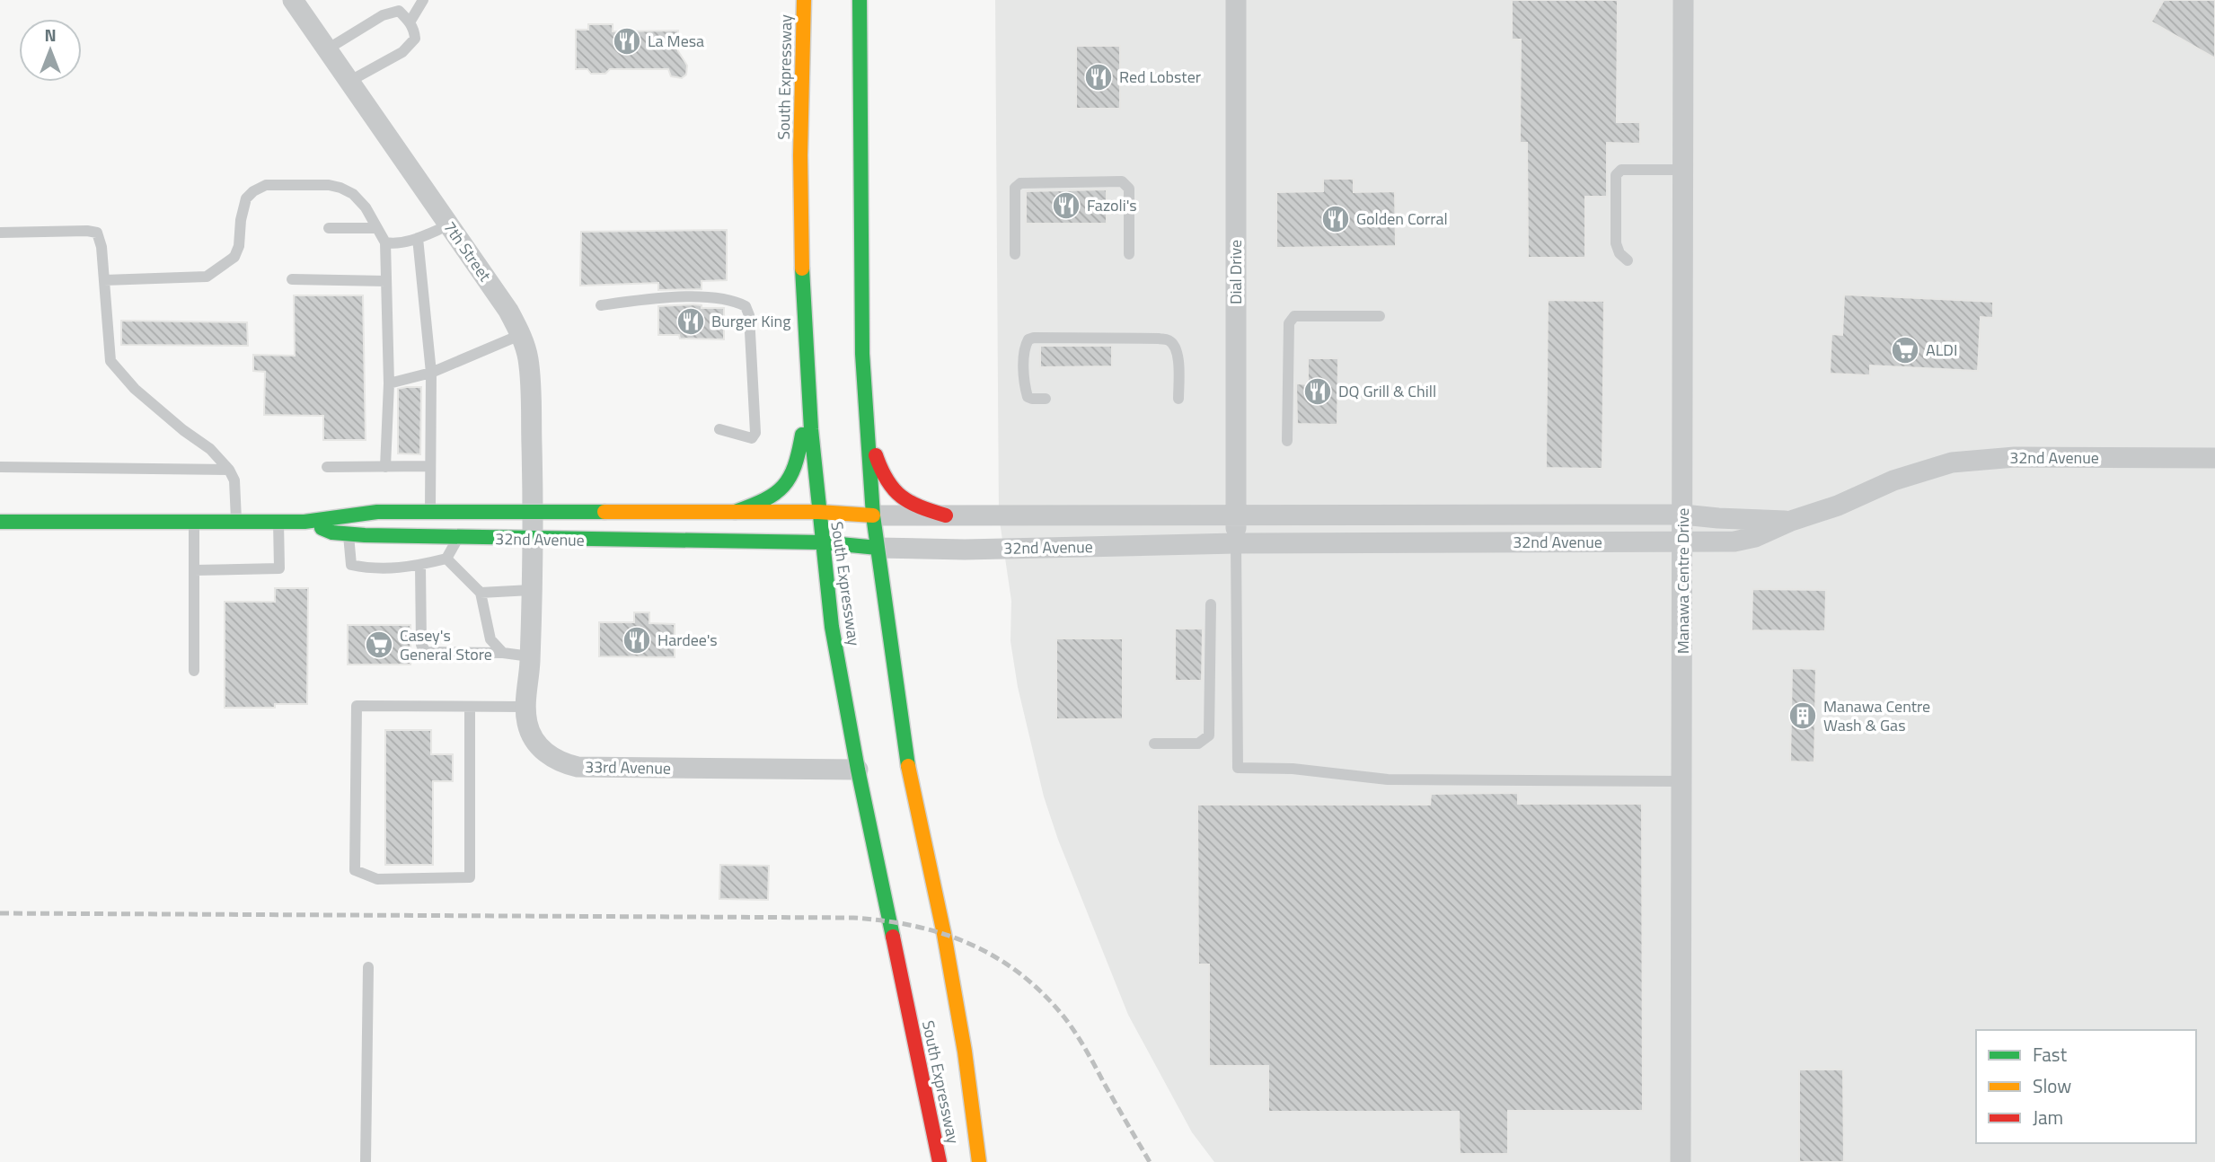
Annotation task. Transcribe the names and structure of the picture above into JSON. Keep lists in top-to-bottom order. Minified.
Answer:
{"streets":{"main road":["South Expressway","32nd Avenue"],"street":["7th Street","Dial Drive","Manawa Centre Drive","33rd Avenue"]},"crossings":[["South Expressway","32nd Avenue"],["South Expressway","33rd Avenue"],["7th Street","32nd Avenue"],["7th Street","33rd Avenue"],["Dial Drive","32nd Avenue"],["32nd Avenue","Manawa Centre Drive"],["32nd Avenue","33rd Avenue"]],"places":{"restaurant":["La Mesa","Red Lobster","Fazoli's","Golden Corral","Burger King","DQ Grill & Chill","Hardee's"],"supermarket":["ALDI","Casey's General Store"],"building":["Manawa Centre Wash & Gas"]},"legend":["Fast","Slow","Jam"],"north":"top"}
